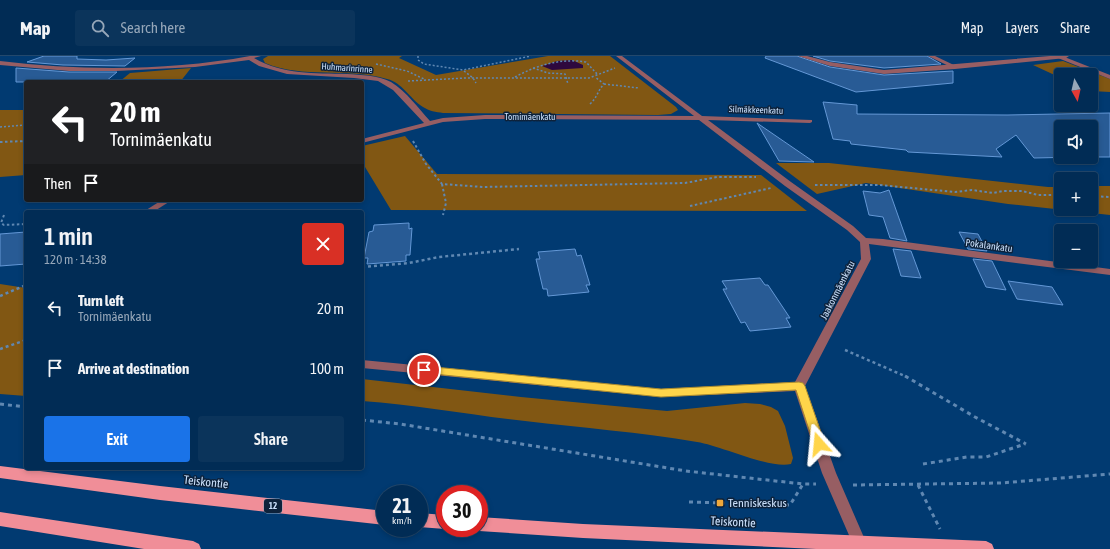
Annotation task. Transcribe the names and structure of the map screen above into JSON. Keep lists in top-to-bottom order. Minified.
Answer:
{"streets":{"highway":["Teiskontie","12"],"street":["Huhmarinrinne","Silmäkkeenkatu","Tornimäenkatu","Pokalankatu","Jaakonmäenkatu"]},"crossings":[["Huhmarinrinne","Tornimäenkatu"],["Silmäkkeenkatu","Tornimäenkatu"],["Pokalankatu","Jaakonmäenkatu"]],"places":{"transit":["Tenniskeskus"]},"north":"bottom","page":{"header":"Map","search":"Search here","nav":["Map","Layers","Share"],"map_buttons":["+","−"],"turn":["20 m","Tornimäenkatu"],"then":"Then","heading":["1 min","120 m · 14:38"],"list":[{"name":"Turn left","note":"Tornimäenkatu","value":"20 m"},{"name":"Arrive at destination","value":"100 m"}],"buttons":["Exit","Share"],"speed":"21 km/h","limit":"30"}}
